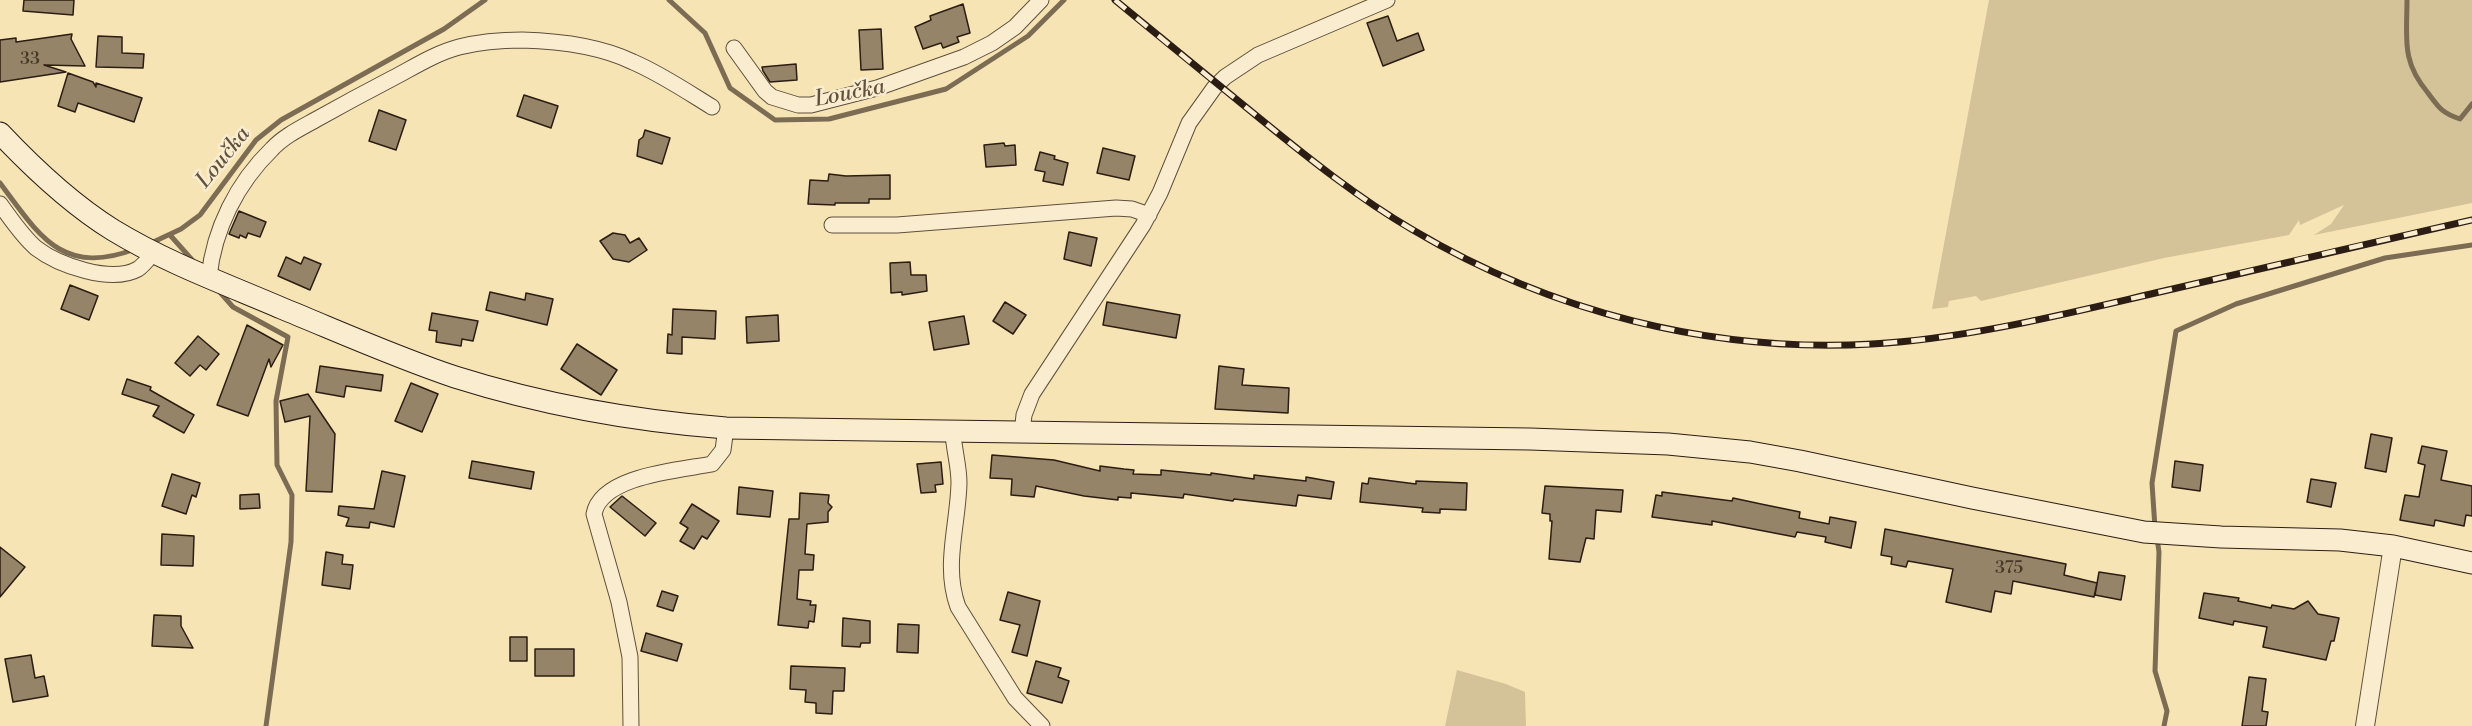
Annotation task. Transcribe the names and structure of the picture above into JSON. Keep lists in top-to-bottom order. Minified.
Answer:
{"water":["Loučka"],"house_numbers":["33","375"]}
